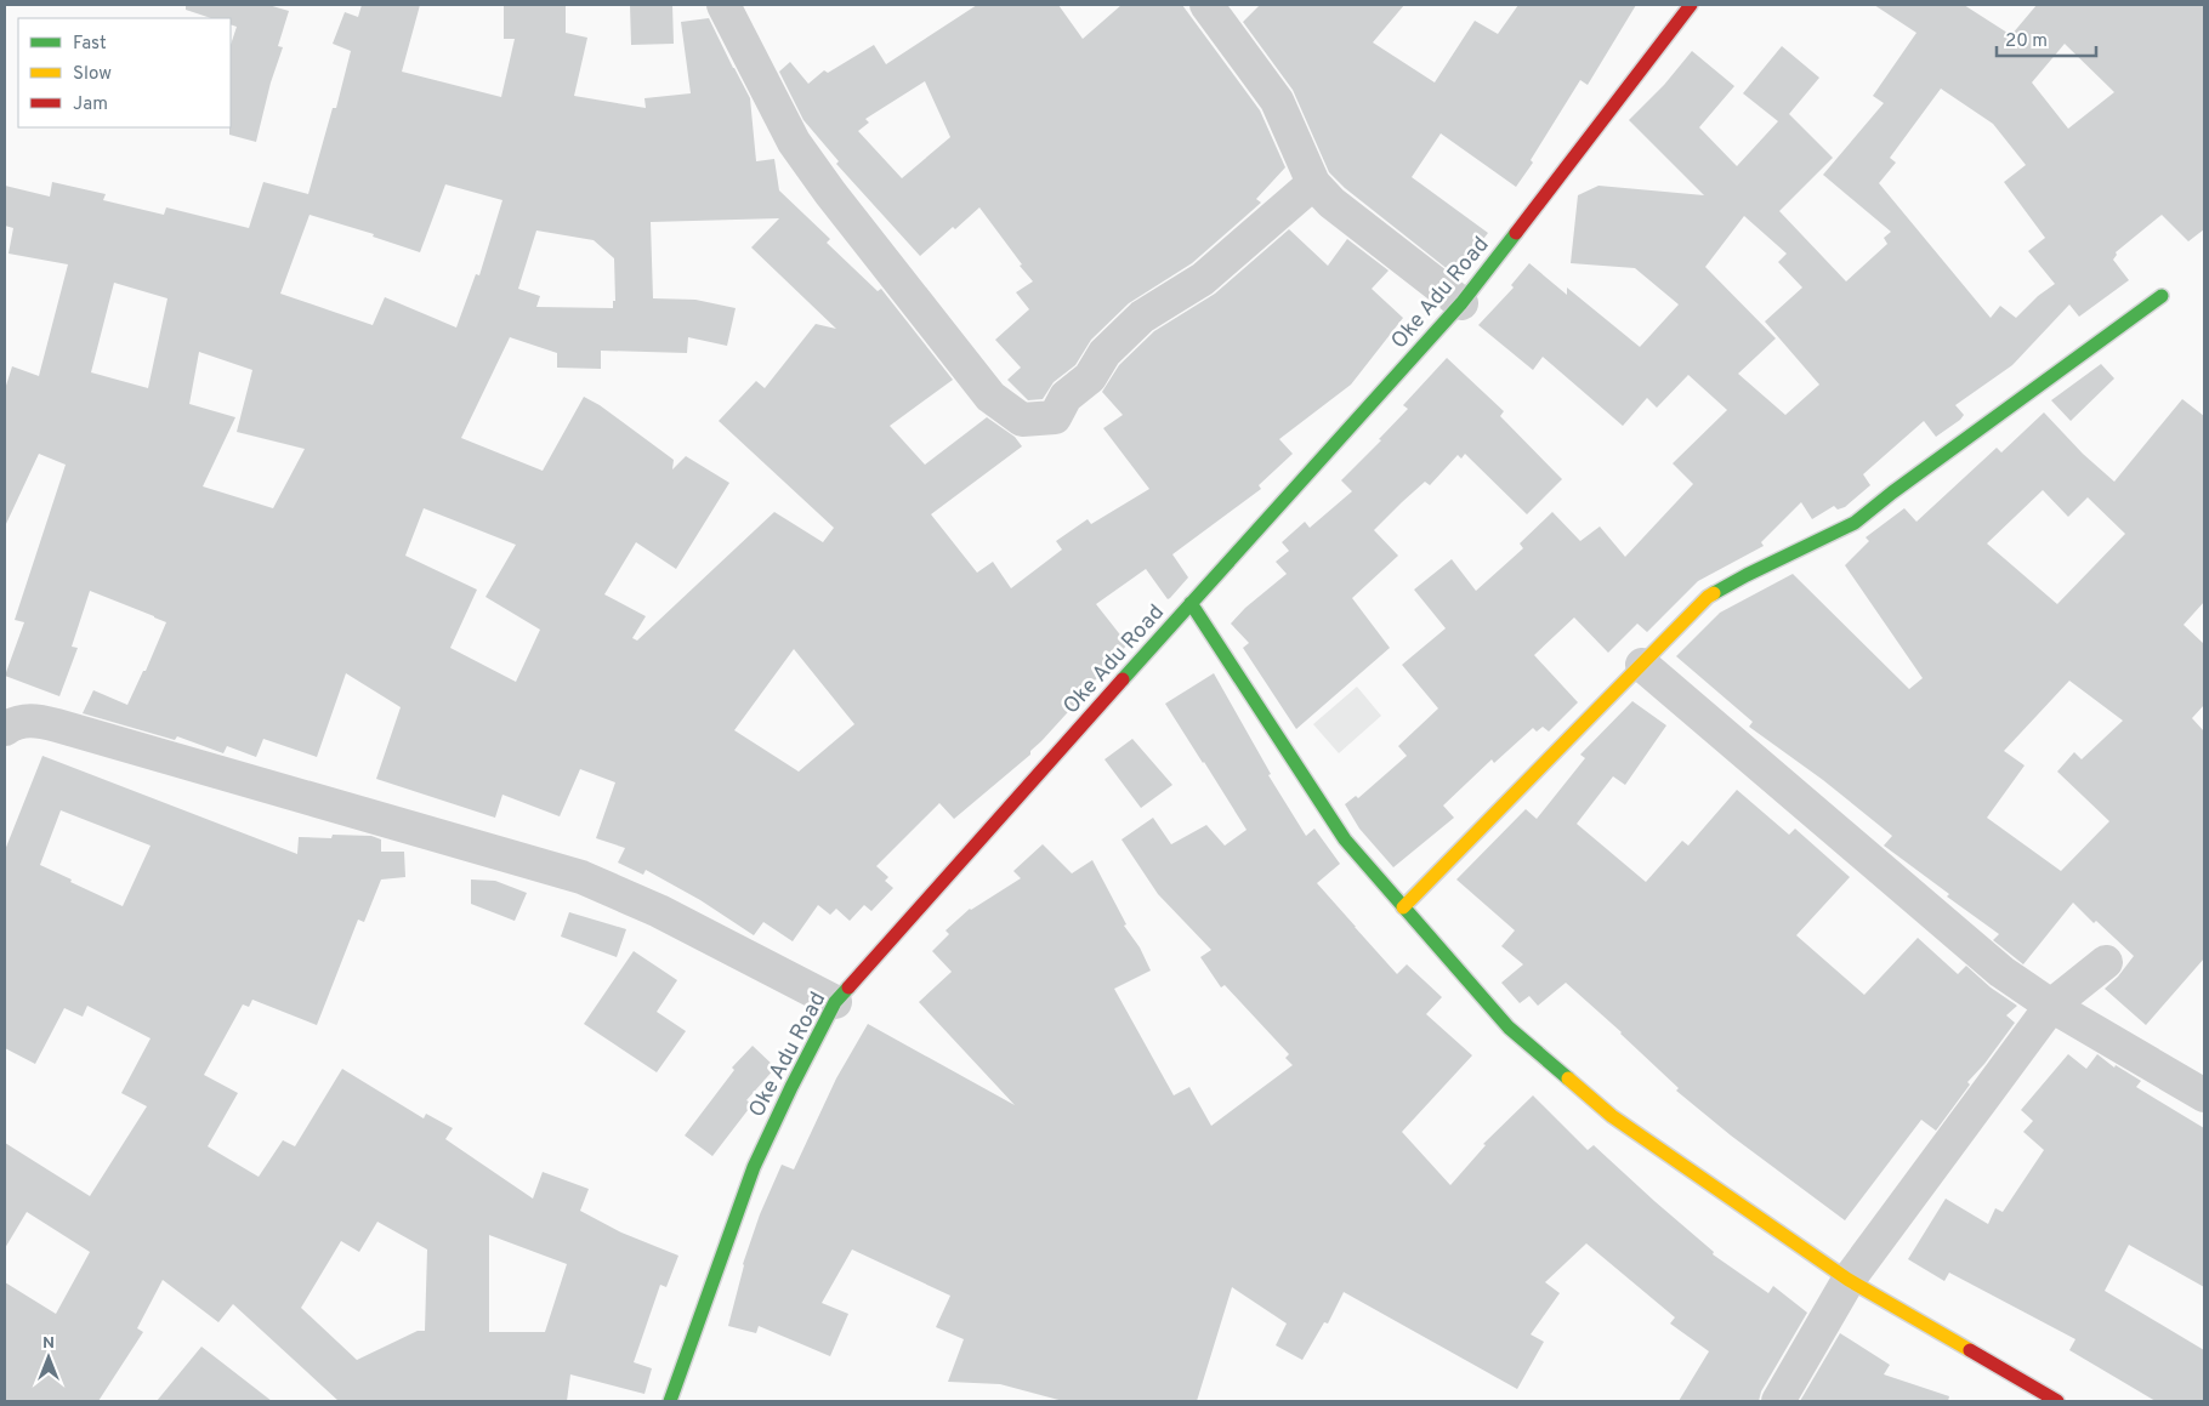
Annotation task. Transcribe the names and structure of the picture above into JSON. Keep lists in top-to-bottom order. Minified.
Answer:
{"streets":{"street":["Oke Adu Road"]},"legend":["Fast","Slow","Jam"],"scale_bar":"20 m","north":"top"}
